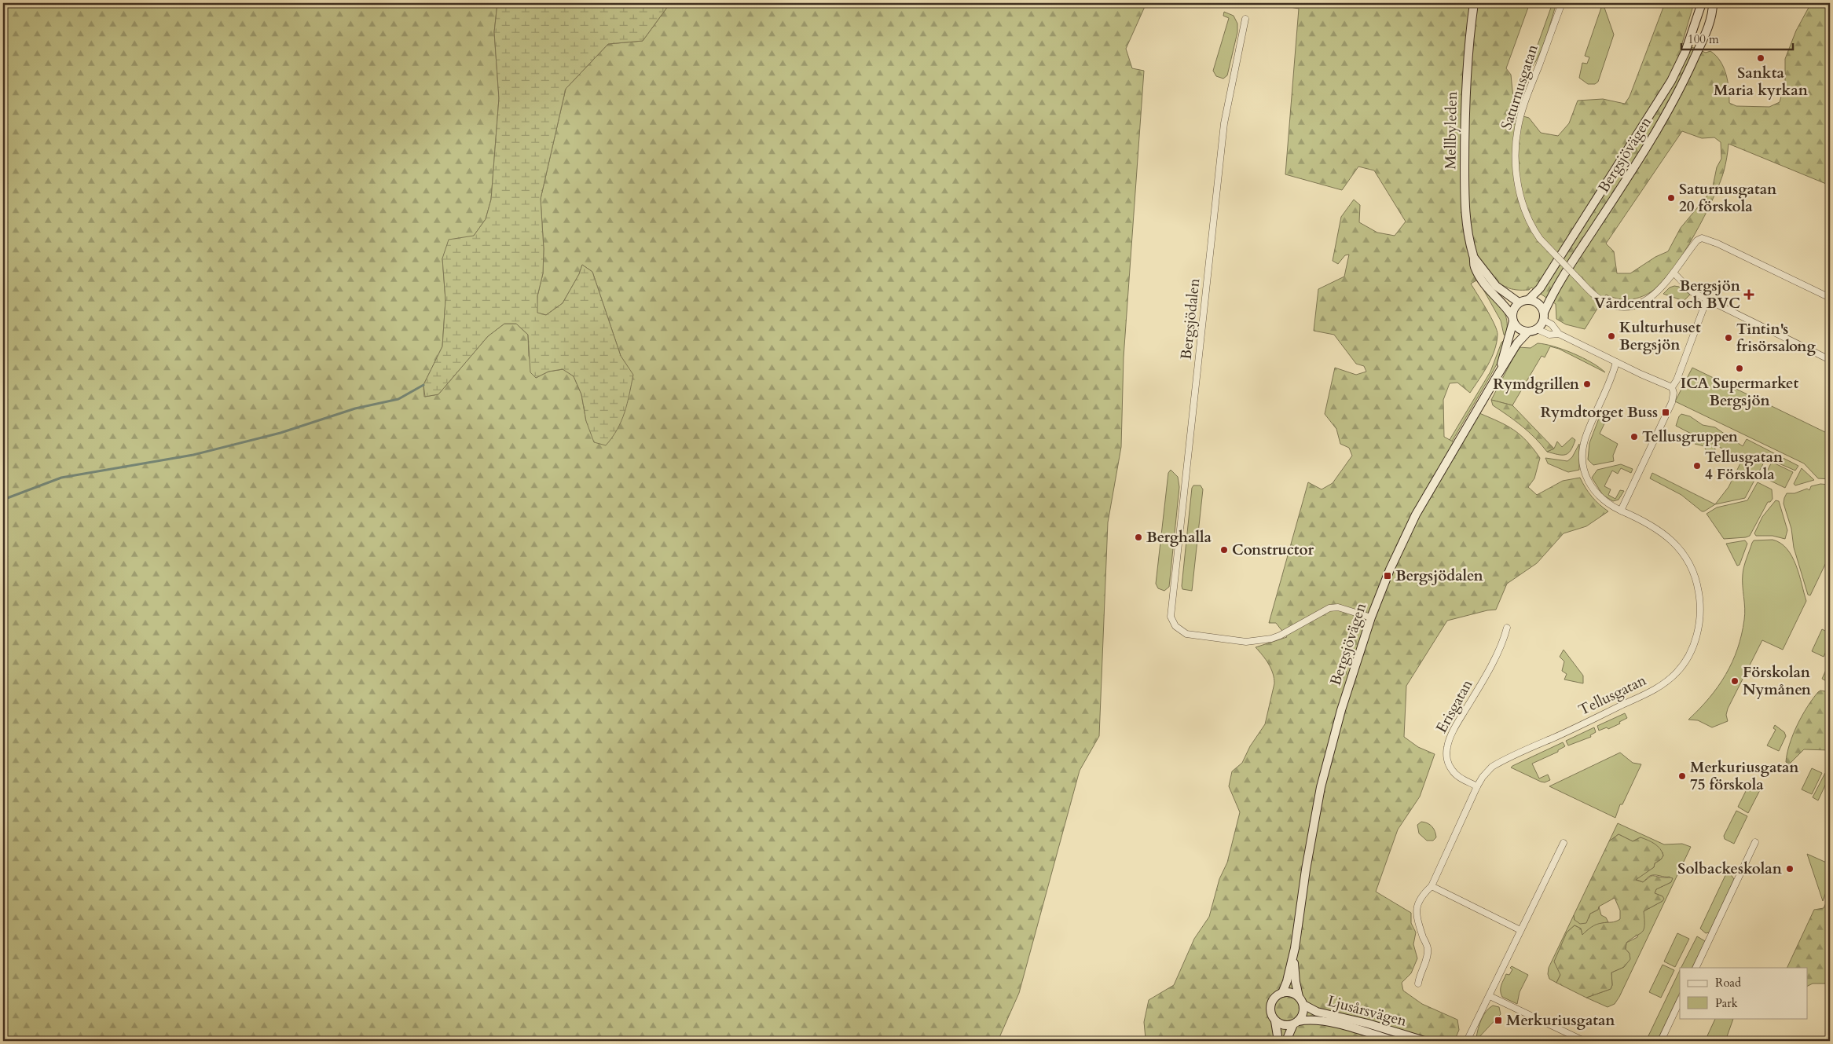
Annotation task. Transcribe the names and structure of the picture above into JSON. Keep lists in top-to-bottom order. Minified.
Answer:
{"streets":{"main road":["Mellbyleden","Bergsjövägen","Ljusårsvägen"],"street":["Saturnusgatan","Bergsjödalen","Tellusgatan","Erisgatan"]},"crossings":[["Mellbyleden","Bergsjövägen"],["Bergsjövägen","Bergsjödalen"],["Bergsjövägen","Ljusårsvägen"],["Tellusgatan","Erisgatan"]],"places":{"other":["Sankta Maria kyrkan","Saturnusgatan 20 förskola","Kulturhuset Bergsjön","Tintin's frisörsalong","ICA Supermarket Bergsjön","Rymdgrillen","Tellusgruppen","Tellusgatan 4 Förskola","Berghalla","Constructor","Förskolan Nymånen","Merkuriusgatan 75 förskola","Solbackeskolan"],"health":["Bergsjön Vårdcentral och BVC"],"transit":["Rymdtorget Buss","Bergsjödalen","Merkuriusgatan"]},"legend":["Road","Park"],"scale_bar":"100 m"}
